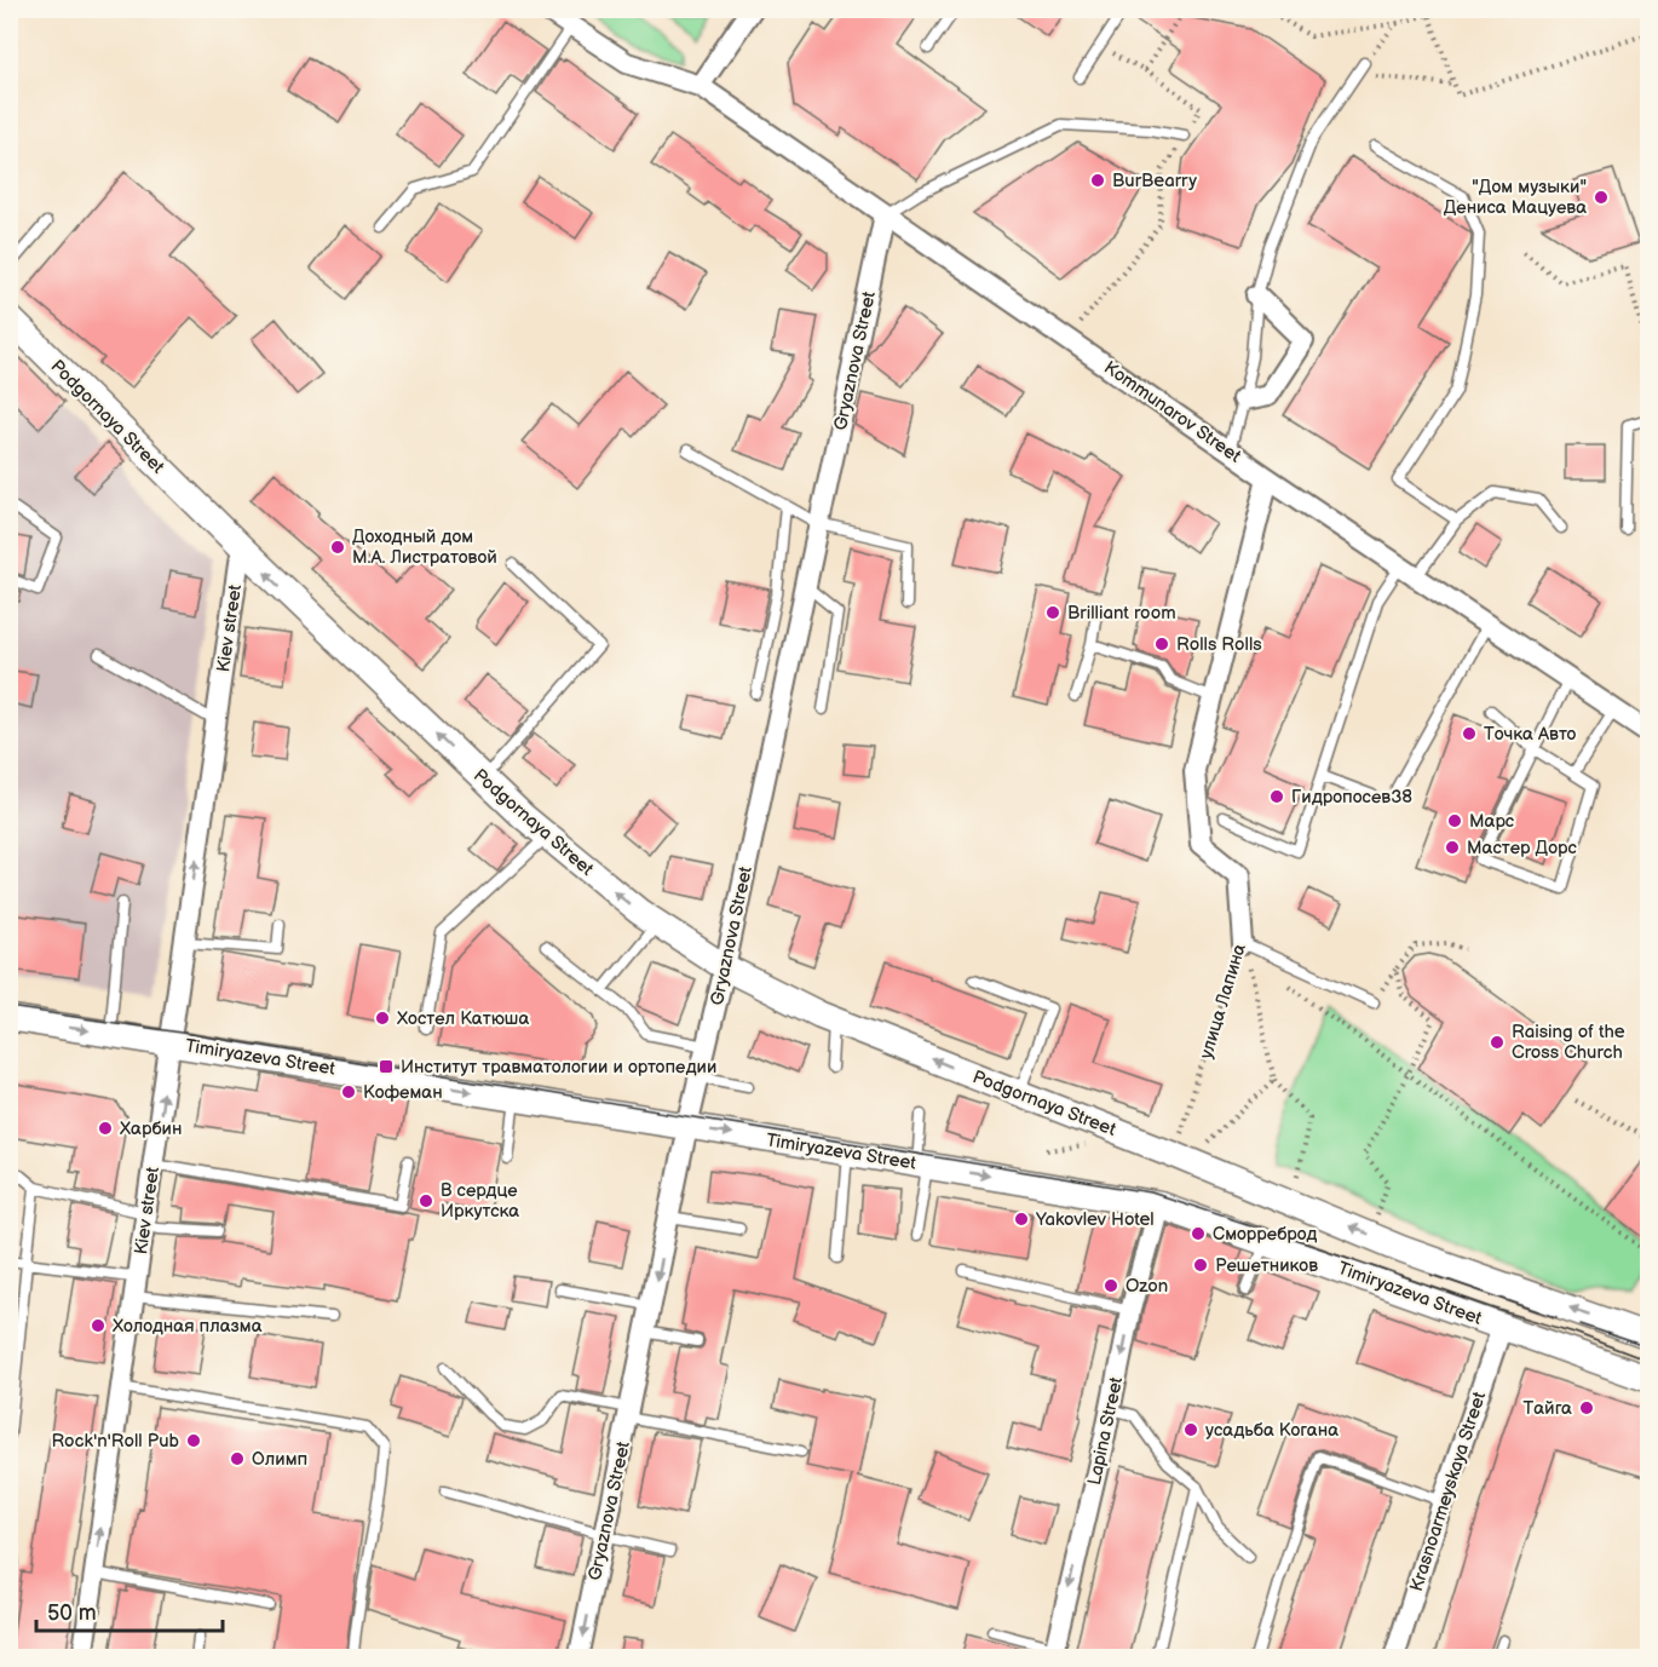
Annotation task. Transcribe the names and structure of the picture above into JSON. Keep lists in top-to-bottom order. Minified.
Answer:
{"streets":{"street":["Gryaznova Street","Kommunarov Street","Podgornaya Street","Kiev street","улица Лапина","Timiryazeva Street","Lapina Street","Krasnoarmeyskaya Street"]},"crossings":[["Gryaznova Street","Kommunarov Street"],["Gryaznova Street","Podgornaya Street"],["Gryaznova Street","Timiryazeva Street"],["Kommunarov Street","улица Лапина"],["Podgornaya Street","Kiev street"],["Podgornaya Street","улица Лапина"],["Kiev street","Timiryazeva Street"],["Timiryazeva Street","Lapina Street"],["Timiryazeva Street","Krasnoarmeyskaya Street"]],"one_way":["Podgornaya Street","Kiev street","Timiryazeva Street","Lapina Street"],"places":{"other":["BurBearry","\"Дом музыки\" Дениса Мацуева","Доходный дом М.А. Листратовой","Brilliant room","Rolls Rolls","Точка Авто","Гидропосев38","Марс","Мастер Дорс","Хостел Катюша","Raising of the Cross Church","Кофеман","Харбин","В сердце Иркутска","Yakovlev Hotel","Сморреброд","Решетников","Ozon","Холодная плазма","Тайга","усадьба Когана","Rock'n'Roll Pub","Олимп"],"transit":["Институт травматологии и ортопедии"]},"scale_bar":"50 m"}
